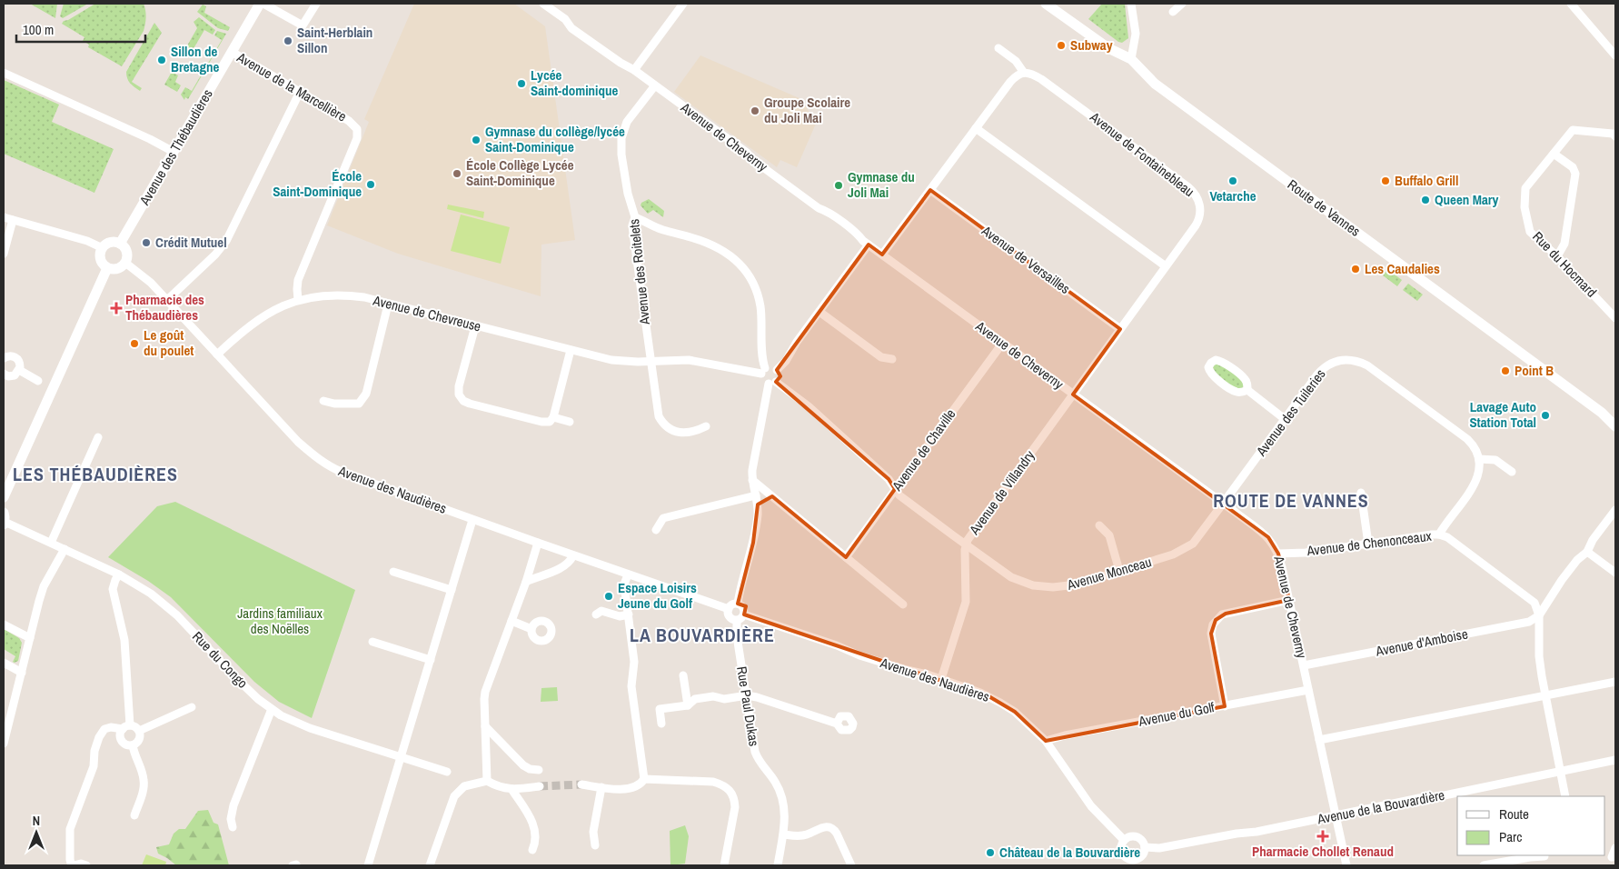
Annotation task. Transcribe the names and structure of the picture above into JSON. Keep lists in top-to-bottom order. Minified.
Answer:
{"streets":{"main road":["Avenue des Thébaudières","Route de Vannes"],"street":["Avenue de la Marcellière","Avenue de Cheverny","Avenue de Fontainebleau","Avenue de Versailles","Rue du Hocmard","Avenue des Roitelets","Avenue de Chevreuse","Avenue des Tuileries","Avenue de Chaville","Avenue des Naudières","Avenue de Villandry","Avenue de Chenonceaux","Avenue Monceau","Avenue d'Amboise","Rue du Congo","Rue Paul Dukas","Avenue du Golf","Avenue de la Bouvardière"]},"crossings":[["Avenue de la Marcellière","Avenue des Thébaudières"],["Avenue de la Marcellière","Avenue de Chevreuse"],["Avenue de Cheverny","Avenue de Fontainebleau"],["Avenue de Cheverny","Avenue des Roitelets"],["Avenue de Cheverny","Avenue des Tuileries"],["Avenue de Cheverny","Avenue de Chaville"],["Avenue de Cheverny","Avenue de Villandry"],["Avenue de Cheverny","Avenue de Chenonceaux"],["Avenue de Cheverny","Avenue Monceau"],["Avenue de Cheverny","Avenue d'Amboise"],["Avenue de Cheverny","Avenue du Golf"],["Avenue de Cheverny","Avenue de la Bouvardière"],["Avenue des Thébaudières","Avenue des Naudières"],["Avenue de Fontainebleau","Avenue de Versailles"],["Avenue de Fontainebleau","Avenue de Villandry"],["Avenue des Roitelets","Avenue de Chevreuse"],["Avenue de Chevreuse","Avenue des Naudières"],["Avenue de Chevreuse","Avenue Monceau"],["Avenue des Tuileries","Avenue Monceau"],["Avenue de Chaville","Avenue Monceau"],["Avenue des Naudières","Avenue de Villandry"],["Avenue des Naudières","Rue Paul Dukas"],["Avenue des Naudières","Avenue du Golf"],["Avenue des Naudières","Avenue de la Bouvardière"],["Avenue de Villandry","Avenue Monceau"],["Avenue de Chenonceaux","Avenue d'Amboise"]],"districts":["LES THÉBAUDIÈRES","ROUTE DE VANNES","LA BOUVARDIÈRE"],"parks":["Jardins familiaux des Noëlles"],"places":{"other":["Saint-Herblain Sillon","Subway","Sillon de Bretagne","Lycée Saint-dominique","Groupe Scolaire du Joli Mai","Gymnase du collège/lycée Saint-Dominique","École Collège Lycée Saint-Dominique","Vetarche","Buffalo Grill","École Saint-Dominique","Gymnase du Joli Mai","Queen Mary","Crédit Mutuel","Les Caudalies","Le goût du poulet","Point B","Lavage Auto Station Total","Espace Loisirs Jeune du Golf","Château de la Bouvardière"],"health":["Pharmacie des Thébaudières","Pharmacie Chollet Renaud"]},"legend":["Route","Parc"],"scale_bar":"100 m","north":"top"}
